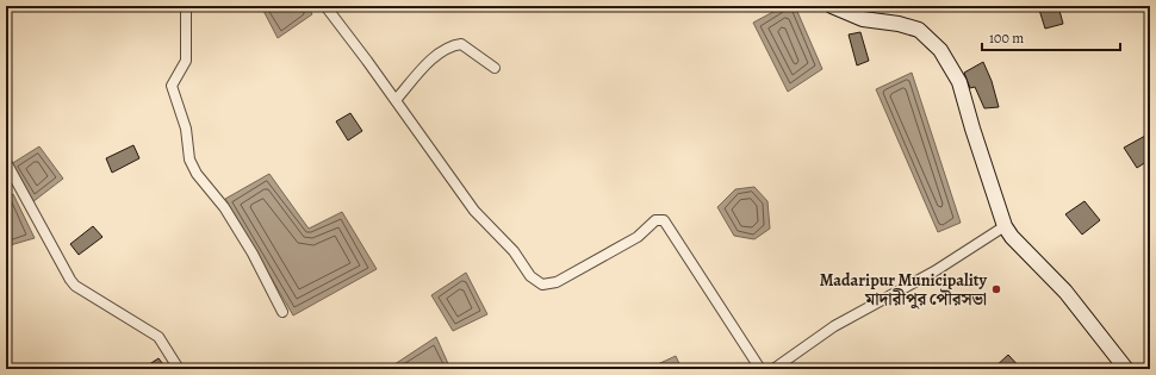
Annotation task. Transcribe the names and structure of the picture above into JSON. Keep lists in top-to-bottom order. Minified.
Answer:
{"places":["Madaripur Municipality মাদারীপুর পৌরসভা"],"scale_bar":"100 m"}
